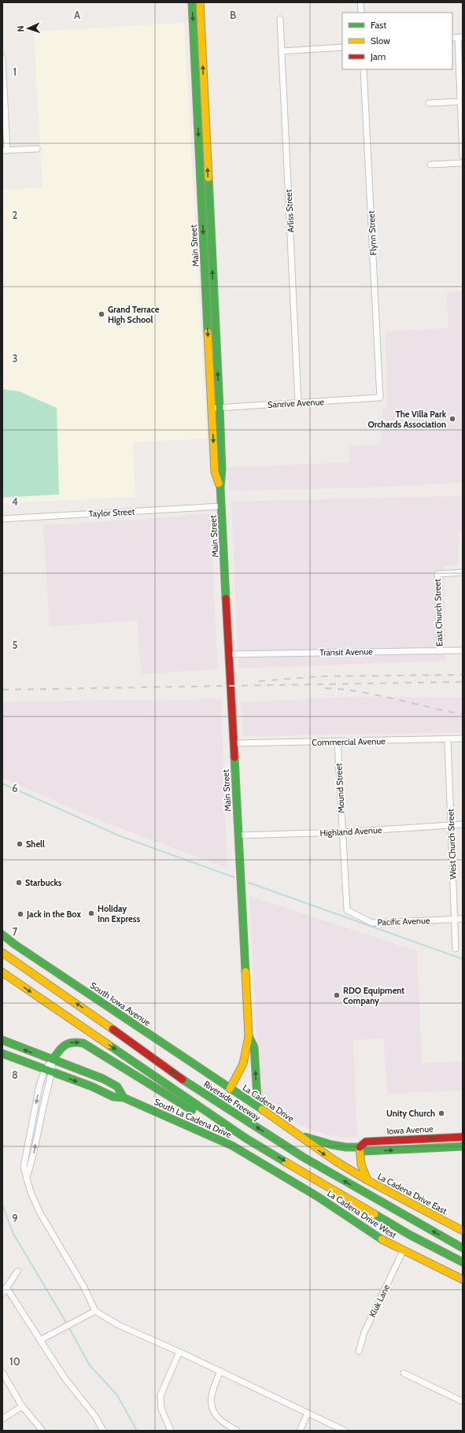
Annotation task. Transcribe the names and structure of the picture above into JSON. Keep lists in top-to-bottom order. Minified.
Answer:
{"streets":{"main road":["Main Street","South Iowa Avenue","Riverside Freeway","La Cadena Drive","South La Cadena Drive","Iowa Avenue","La Cadena Drive East","La Cadena Drive West"],"street":["Arliss Street","Flynn Street","Sanrive Avenue","Taylor Street","East Church Street","Transit Avenue","Commercial Avenue","Mound Street","Highland Avenue","West Church Street","Pacific Avenue","Kluk Lane"]},"crossings":[["Arliss Street","Sanrive Avenue"],["Flynn Street","Sanrive Avenue"],["Main Street","Sanrive Avenue"],["Main Street","Taylor Street"],["Main Street","Transit Avenue"],["Main Street","Commercial Avenue"],["Main Street","Highland Avenue"],["Main Street","South Iowa Avenue"],["Main Street","La Cadena Drive"],["East Church Street","Transit Avenue"],["Commercial Avenue","Mound Street"],["Commercial Avenue","West Church Street"],["Mound Street","Highland Avenue"],["Mound Street","Pacific Avenue"],["Highland Avenue","West Church Street"],["West Church Street","Pacific Avenue"],["South Iowa Avenue","La Cadena Drive"],["La Cadena Drive","Iowa Avenue"],["South La Cadena Drive","La Cadena Drive West"],["Iowa Avenue","La Cadena Drive East"],["La Cadena Drive West","Kluk Lane"]],"places":["Grand Terrace High School","The Villa Park Orchards Association","Shell","Starbucks","Holiday Inn Express","Jack in the Box","RDO Equipment Company","Unity Church"],"legend":["Fast","Slow","Jam"],"north":"left","grid":{"columns":["A","B"],"rows":["1","2","3","4","5","6","7","8","9","10"]}}
